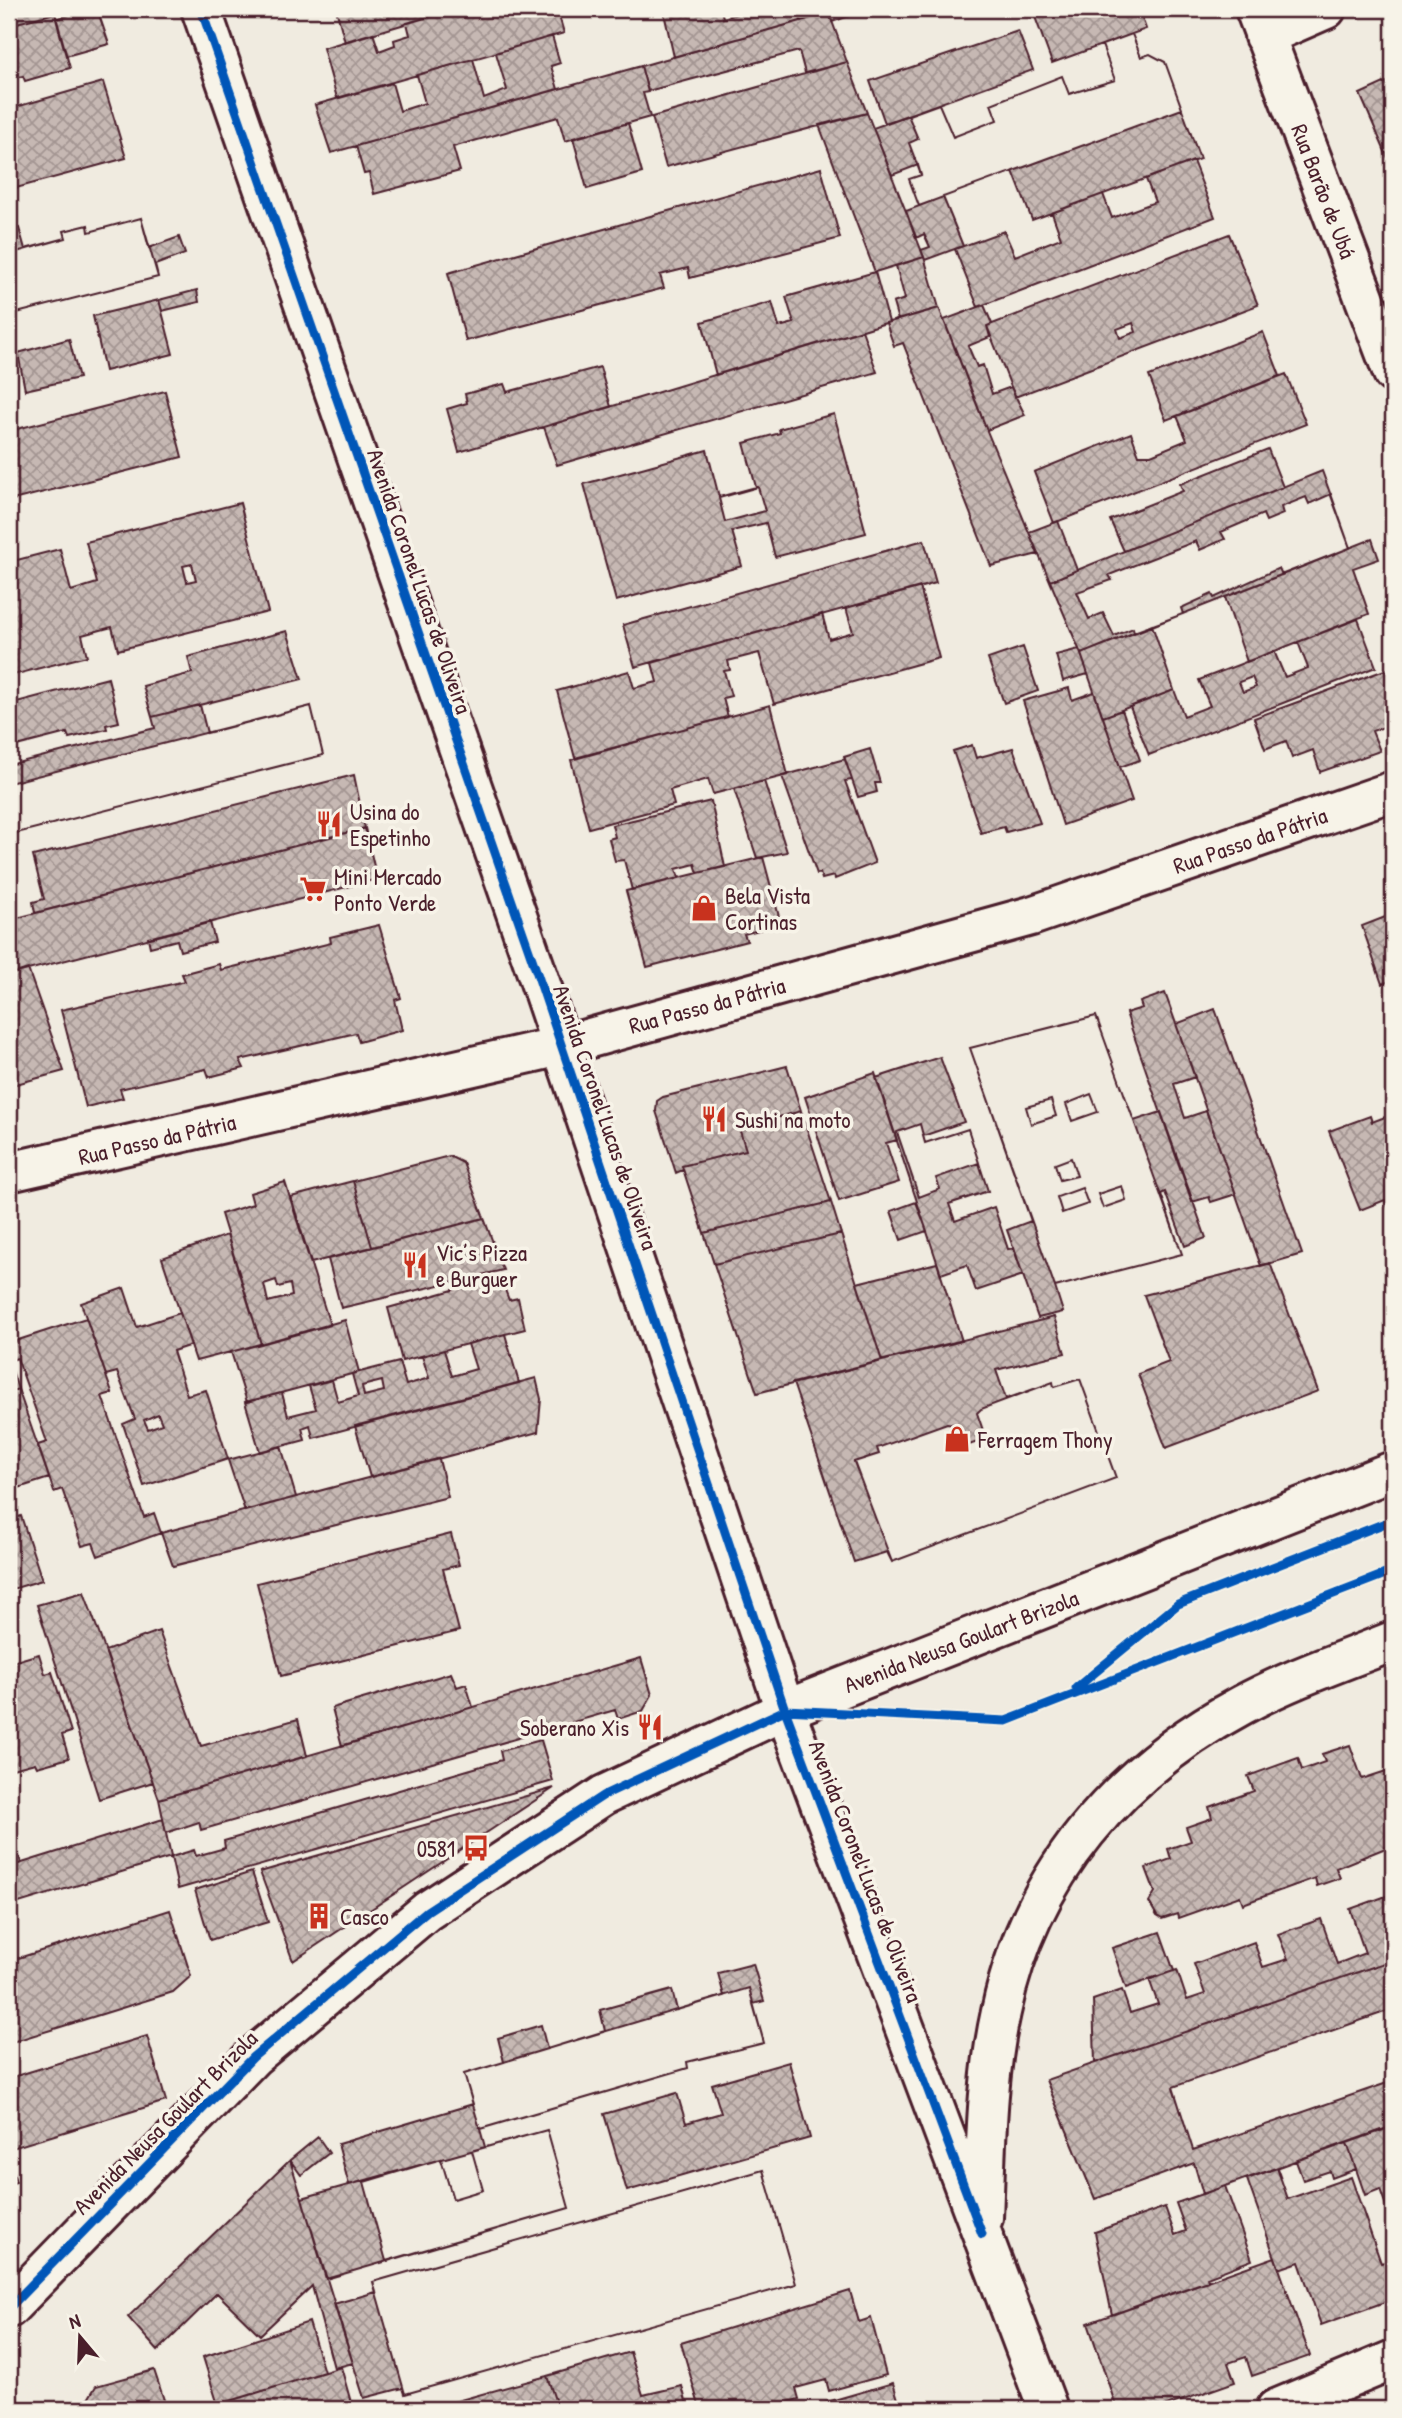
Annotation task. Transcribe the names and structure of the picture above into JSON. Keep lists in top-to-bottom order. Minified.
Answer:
{"streets":{"street":["Rua Barão de Ubá","Avenida Coronel Lucas de Oliveira","Rua Passo da Pátria","Avenida Neusa Goulart Brizola"]},"crossings":[["Avenida Coronel Lucas de Oliveira","Rua Passo da Pátria"],["Avenida Coronel Lucas de Oliveira","Avenida Neusa Goulart Brizola"]],"places":{"restaurant":["Usina do Espetinho","Sushi na moto","Vic’s Pizza e Burguer","Soberano Xis"],"supermarket":["Mini Mercado Ponto Verde"],"shop":["Bela Vista Cortinas","Ferragem Thony"],"bus stop":["0581"],"building":["Casco"]},"north":"top"}
